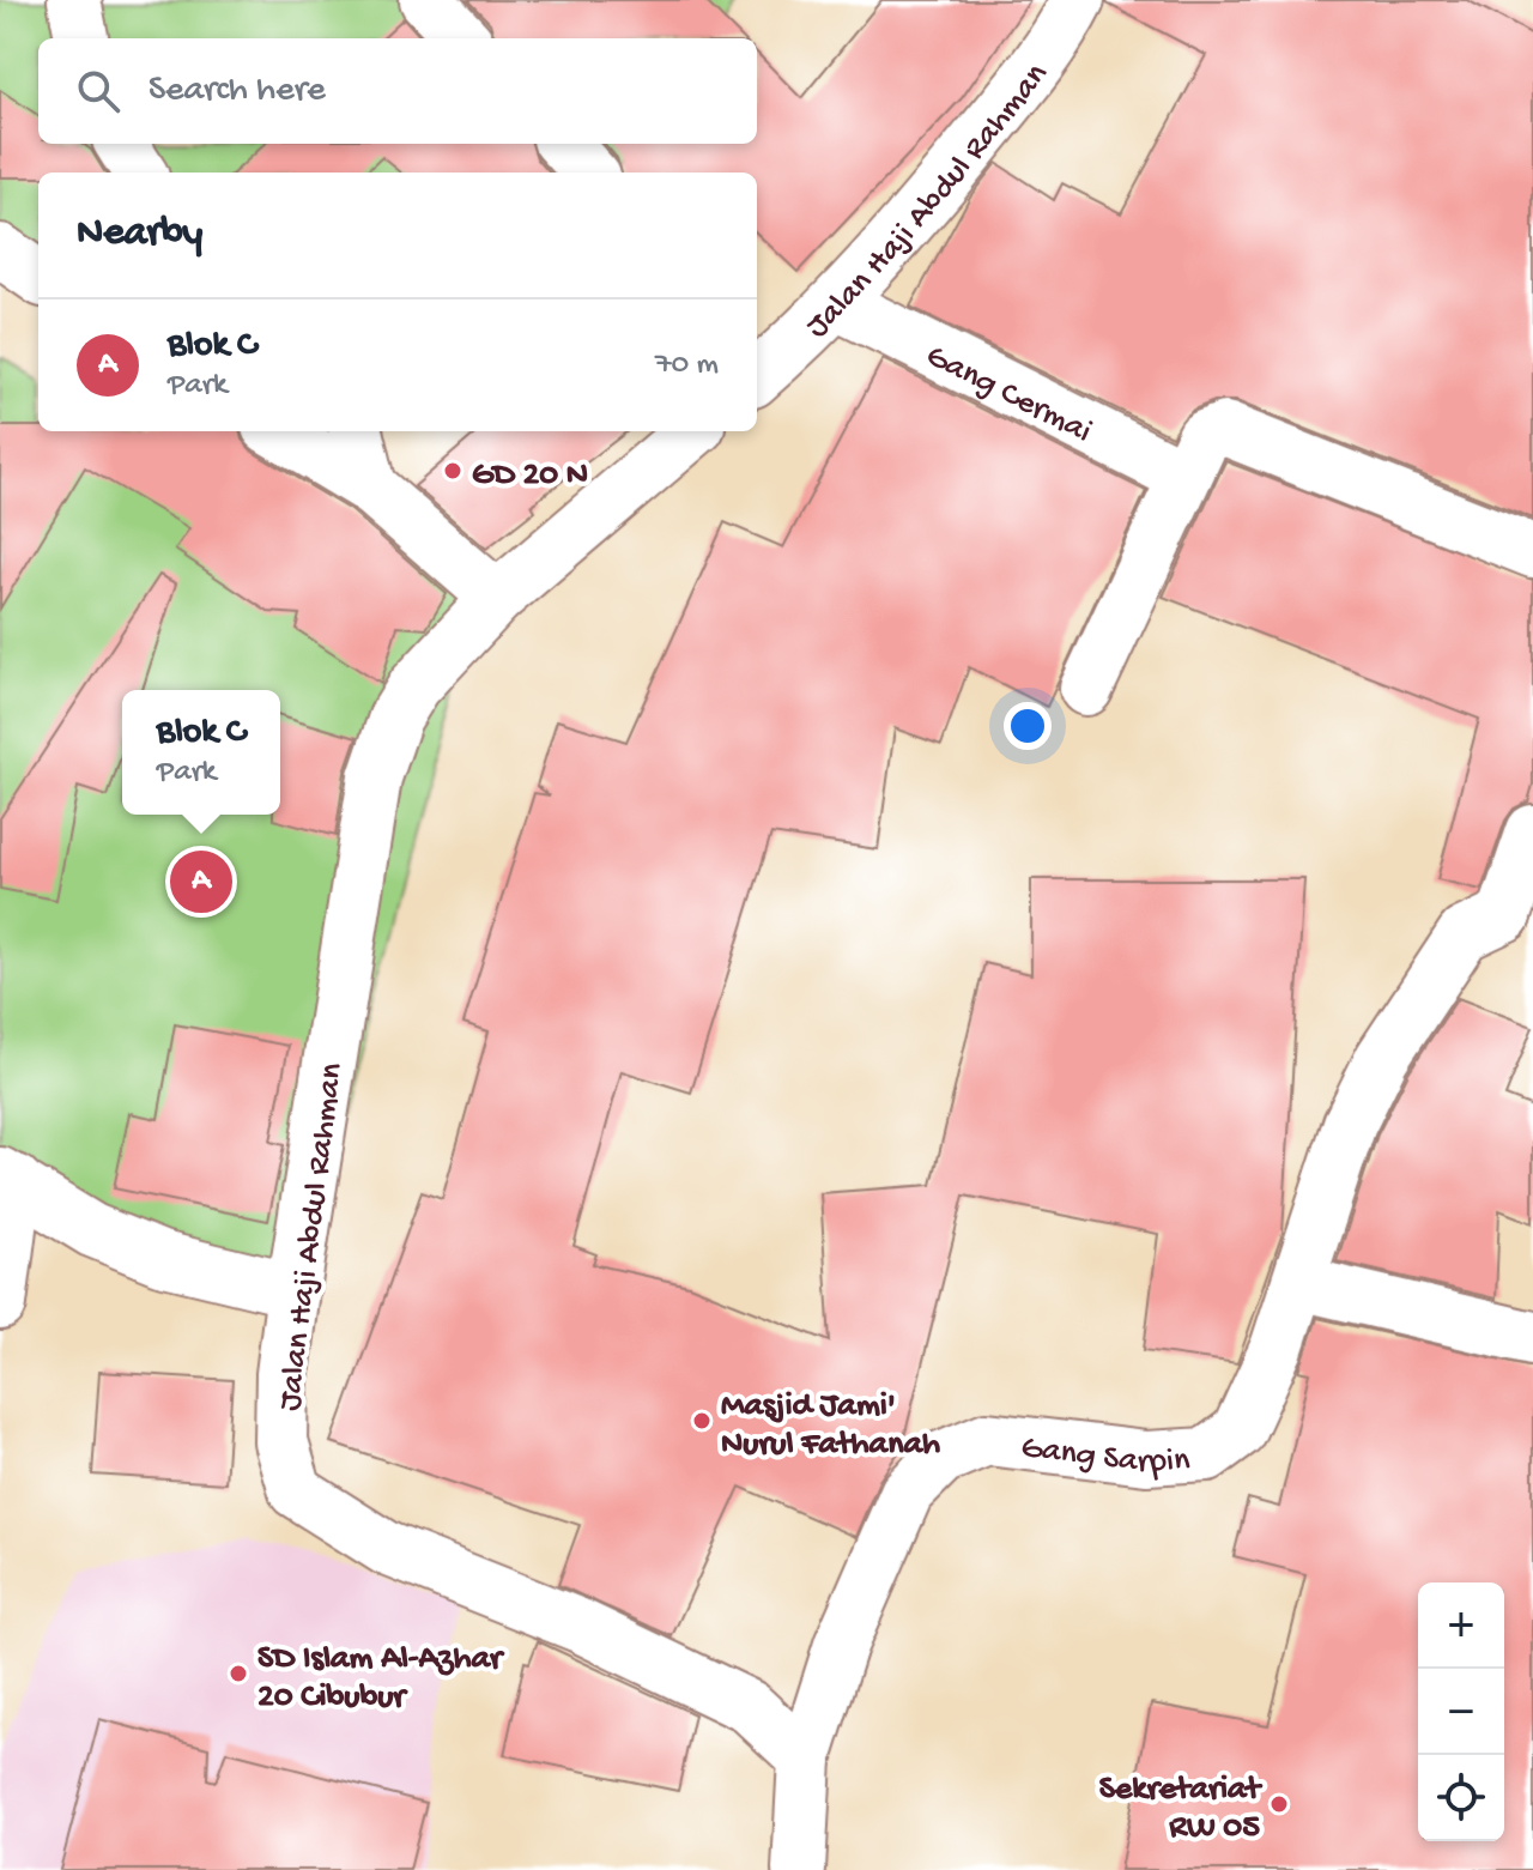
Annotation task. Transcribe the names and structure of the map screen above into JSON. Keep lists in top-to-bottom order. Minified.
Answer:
{"streets":{"street":["Jalan Haji Abdul Rahman","Gang Cermai","Gang Sarpin"]},"crossings":[["Jalan Haji Abdul Rahman","Gang Cermai"],["Jalan Haji Abdul Rahman","Gang Sarpin"]],"places":["GD 20 N","Masjid Jami' Nurul Fathanah","SD Islam Al-Azhar 20 Cibubur","Sekretariat RW 05"],"page":{"search":"Search here","heading":"Nearby","list":[{"mark":"A","name":"Blok C","note":"Park","value":"70 m"}],"popup":["Blok C","Park"],"pins":"A","map_buttons":["+","−"]}}
